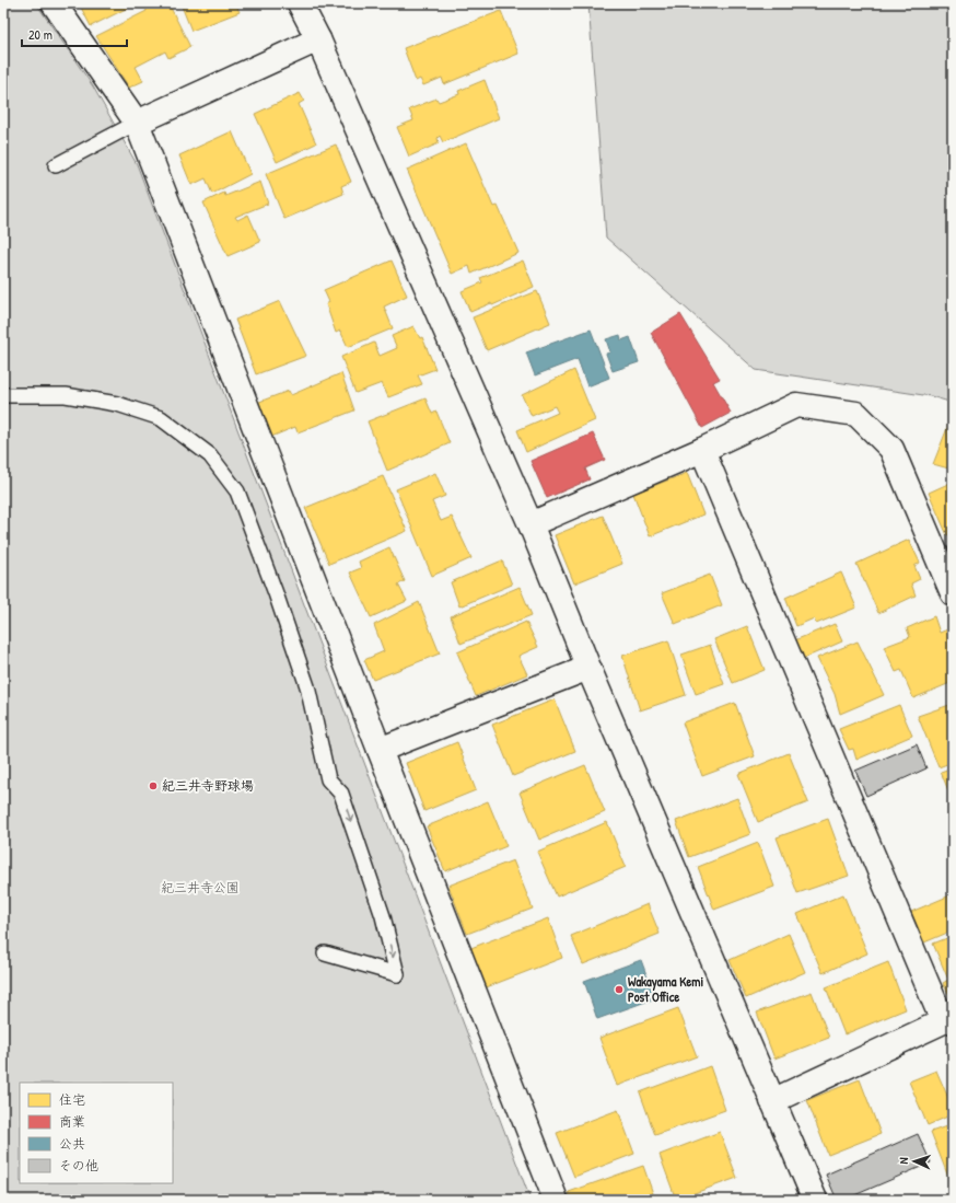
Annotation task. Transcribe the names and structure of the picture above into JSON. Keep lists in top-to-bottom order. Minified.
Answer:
{"parks":["紀三井寺公園"],"places":["紀三井寺野球場","Wakayama Kemi Post Office"],"legend":["住宅","商業","公共","その他"],"scale_bar":"20 m","north":"left"}
